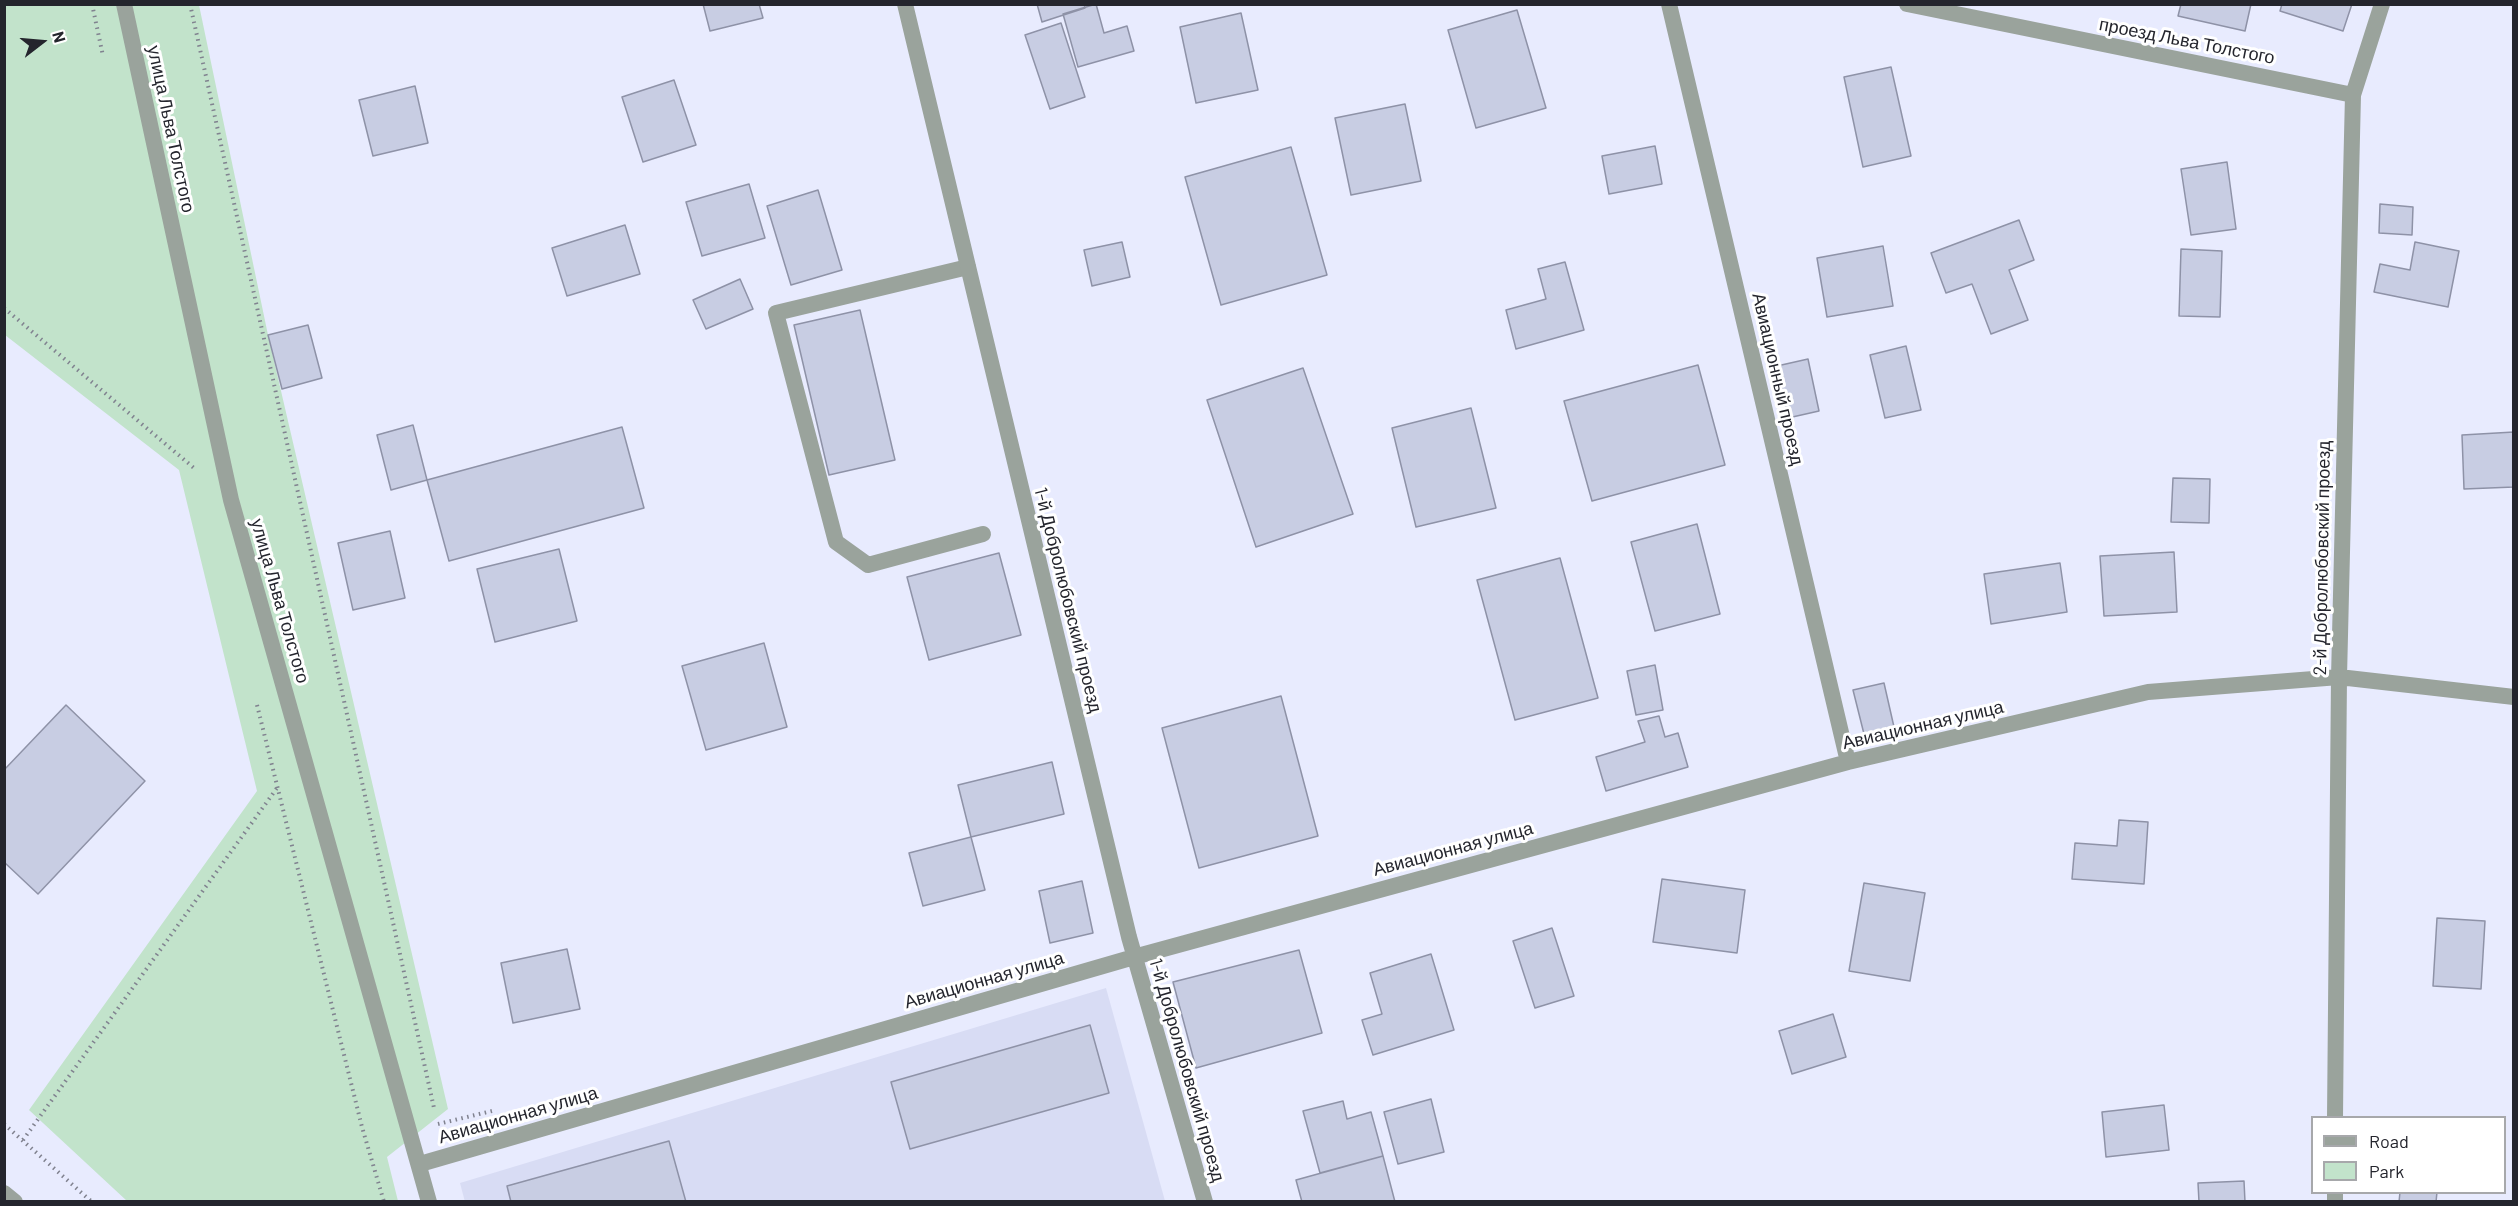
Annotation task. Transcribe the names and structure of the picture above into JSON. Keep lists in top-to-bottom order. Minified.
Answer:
{"streets":{"street":["проезд Льва Толстого","улица Льва Толстого","Авиационный проезд","2-й Добролюбовский проезд","1-й Добролюбовский проезд","Авиационная улица"]},"crossings":[["проезд Льва Толстого","2-й Добролюбовский проезд"],["улица Льва Толстого","Авиационная улица"],["Авиационный проезд","Авиационная улица"],["2-й Добролюбовский проезд","Авиационная улица"],["1-й Добролюбовский проезд","Авиационная улица"]],"legend":["Road","Park"],"north":"right"}
